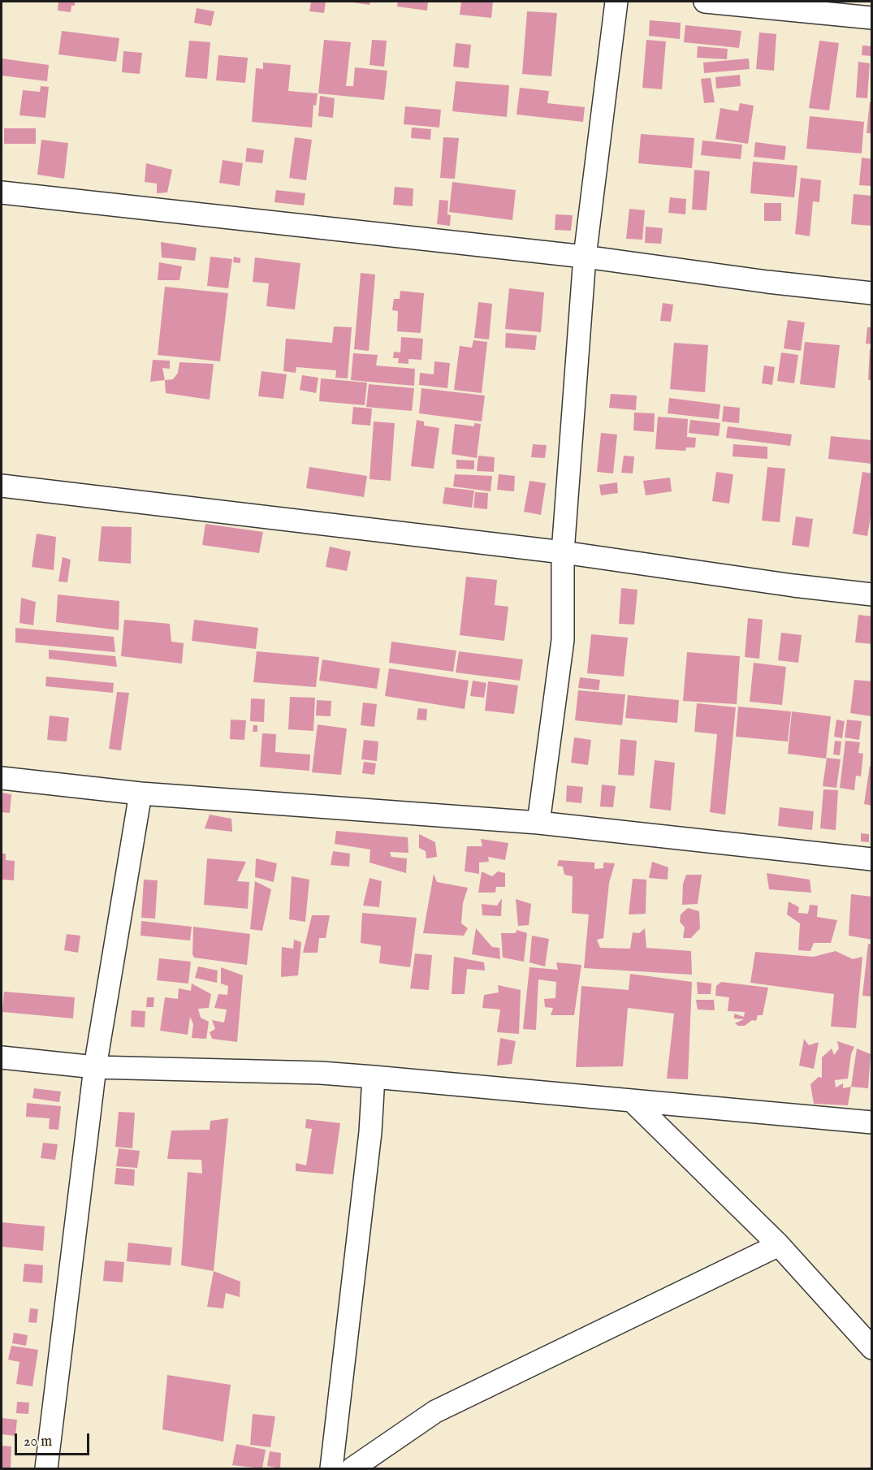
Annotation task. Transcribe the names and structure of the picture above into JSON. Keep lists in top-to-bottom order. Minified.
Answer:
{"scale_bar":"20 m"}
